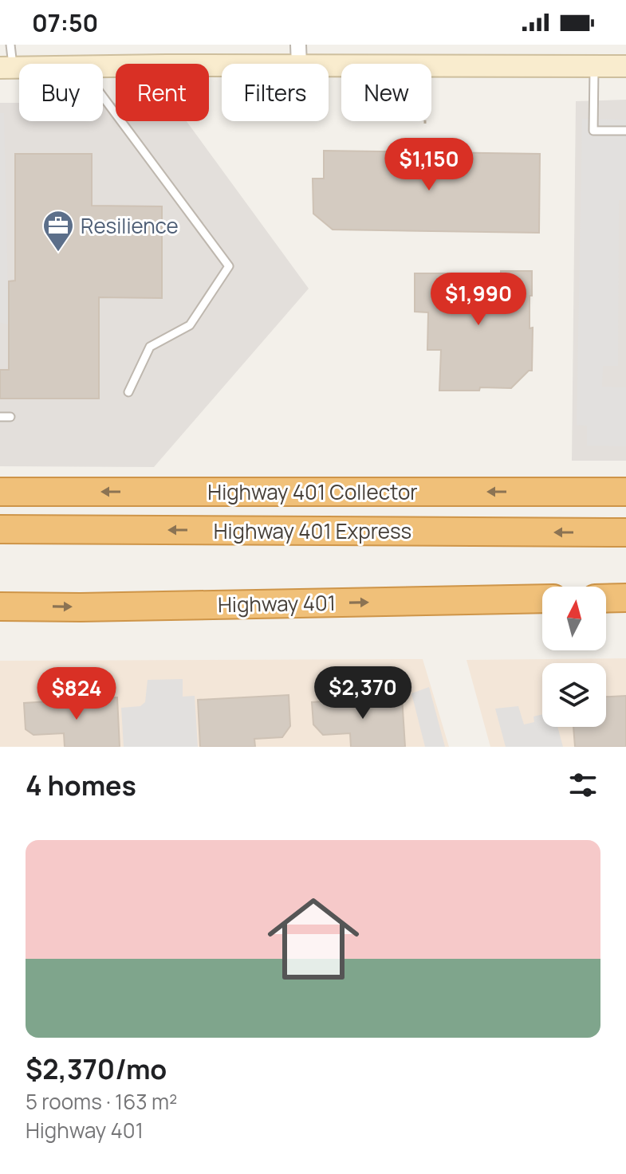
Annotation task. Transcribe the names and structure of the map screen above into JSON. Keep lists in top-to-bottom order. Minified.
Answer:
{"streets":{"highway":["Highway 401 Collector","Highway 401 Express","Highway 401"]},"one_way":["Highway 401 Collector","Highway 401 Express","Highway 401"],"places":{"office":["Resilience"]},"north":"top","page":{"status":"07:50","chip":["Buy","Rent","Filters","New"],"price":["$1,150","$1,990","$2,370","$824"],"heading":"4 homes","list":[{"name":"$2,370/mo","note":"5 rooms · 163 m² · Highway 401"}]}}
